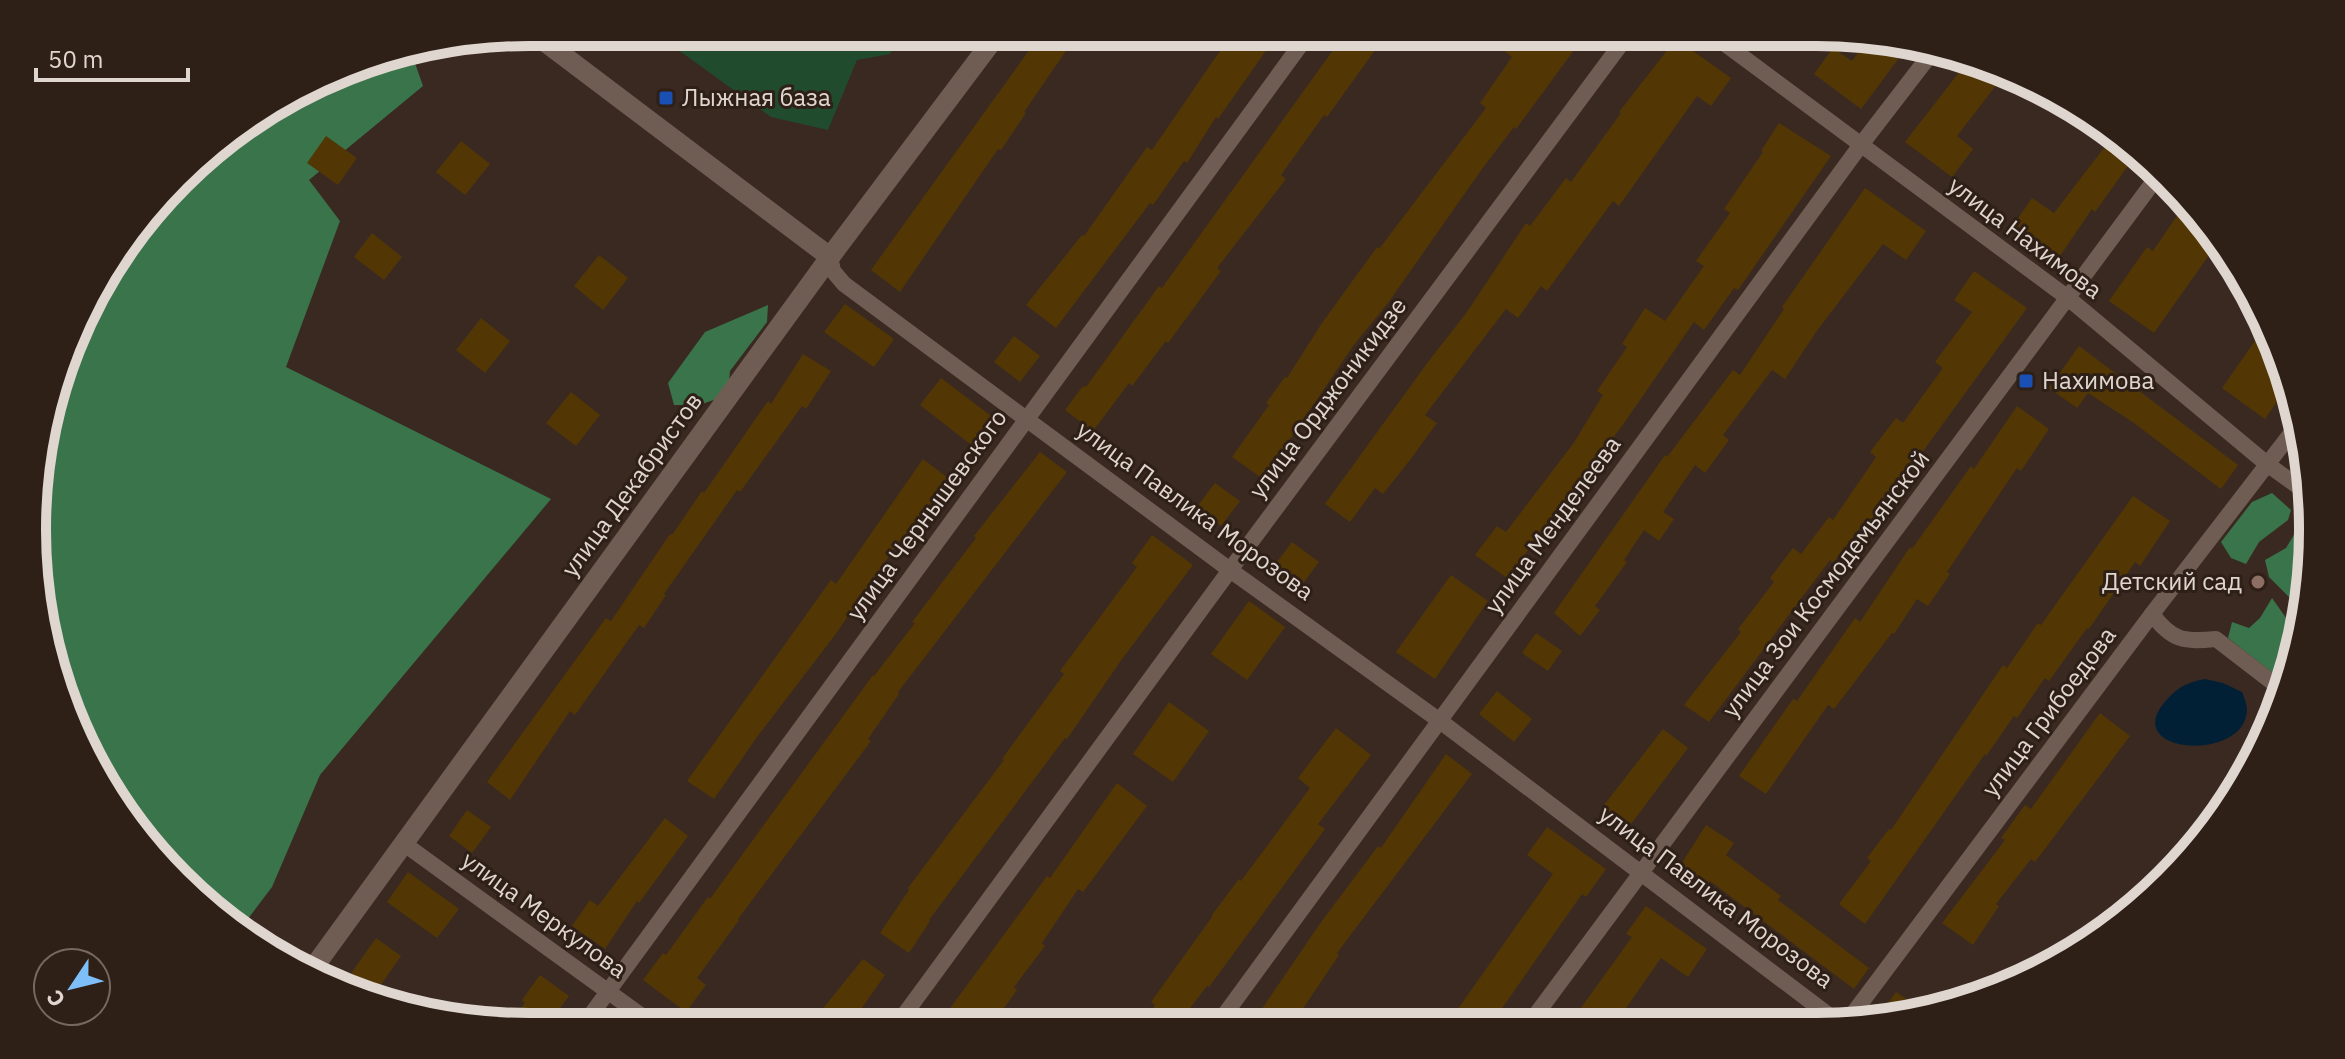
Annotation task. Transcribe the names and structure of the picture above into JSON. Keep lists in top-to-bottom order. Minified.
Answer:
{"streets":{"street":["улица Нахимова","улица Орджоникидзе","улица Декабристов","улица Павлика Морозова","улица Чернышевского","улица Менделеева","улица Зои Космодемьянской","улица Грибоедова","улица Меркулова"]},"crossings":[["улица Нахимова","улица Менделеева"],["улица Нахимова","улица Зои Космодемьянской"],["улица Нахимова","улица Грибоедова"],["улица Орджоникидзе","улица Павлика Морозова"],["улица Декабристов","улица Павлика Морозова"],["улица Декабристов","улица Меркулова"],["улица Павлика Морозова","улица Чернышевского"],["улица Павлика Морозова","улица Менделеева"],["улица Павлика Морозова","улица Зои Космодемьянской"],["улица Чернышевского","улица Меркулова"]],"places":{"transit":["Лыжная база","Нахимова"],"other":["Детский сад"]},"scale_bar":"50 m","north":"bottom left"}
